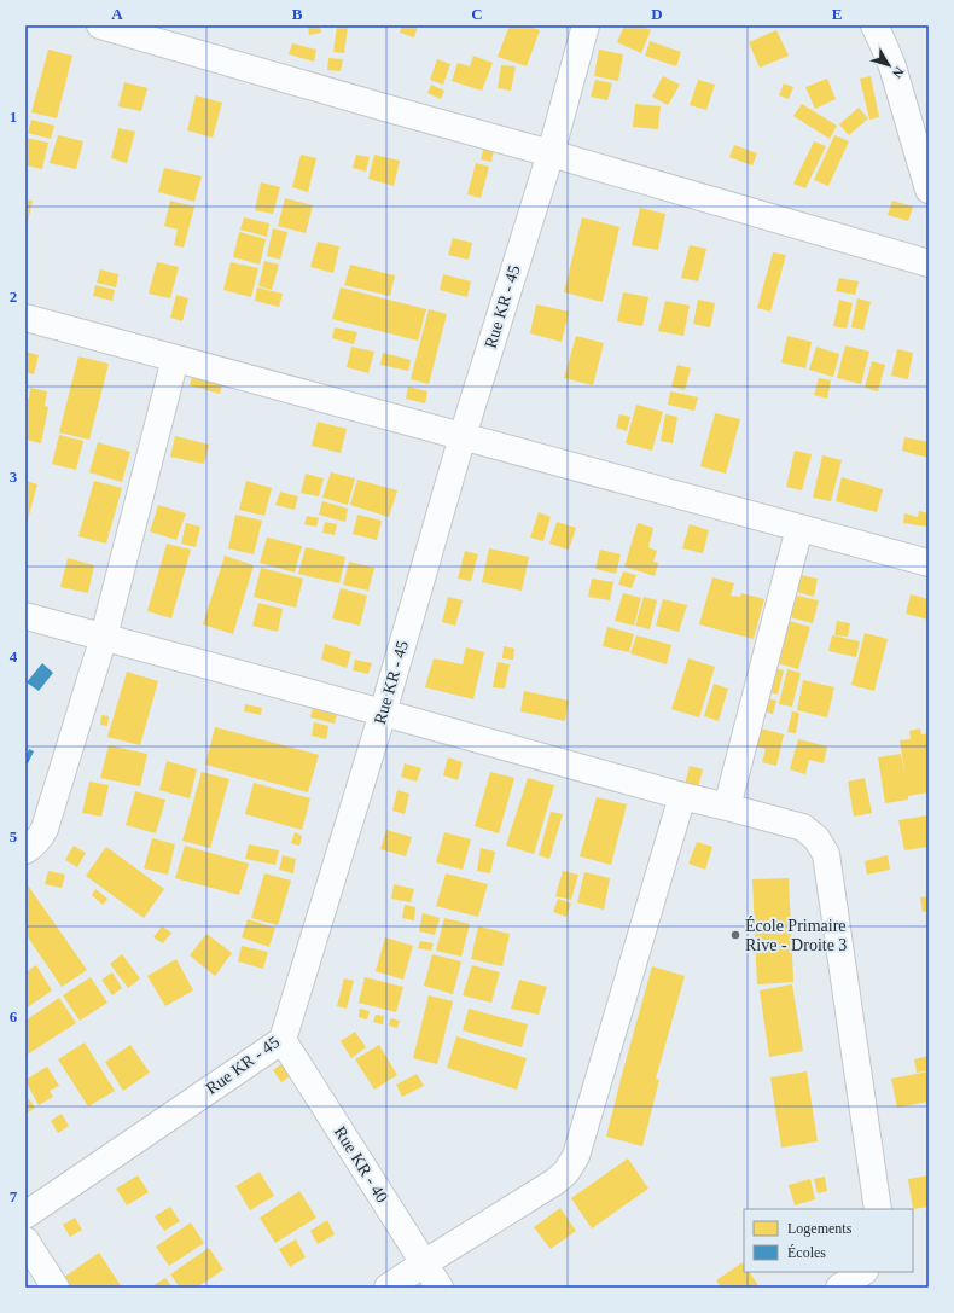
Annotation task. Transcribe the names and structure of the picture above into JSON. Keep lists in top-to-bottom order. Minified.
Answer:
{"streets":{"street":["Rue KR - 45","Rue KR - 40"]},"crossings":[["Rue KR - 45","Rue KR - 40"]],"places":["École Primaire Rive - Droite 3"],"legend":["Logements","Écoles"],"north":"bottom right","grid":{"columns":["A","B","C","D","E"],"rows":["1","2","3","4","5","6","7"]}}
